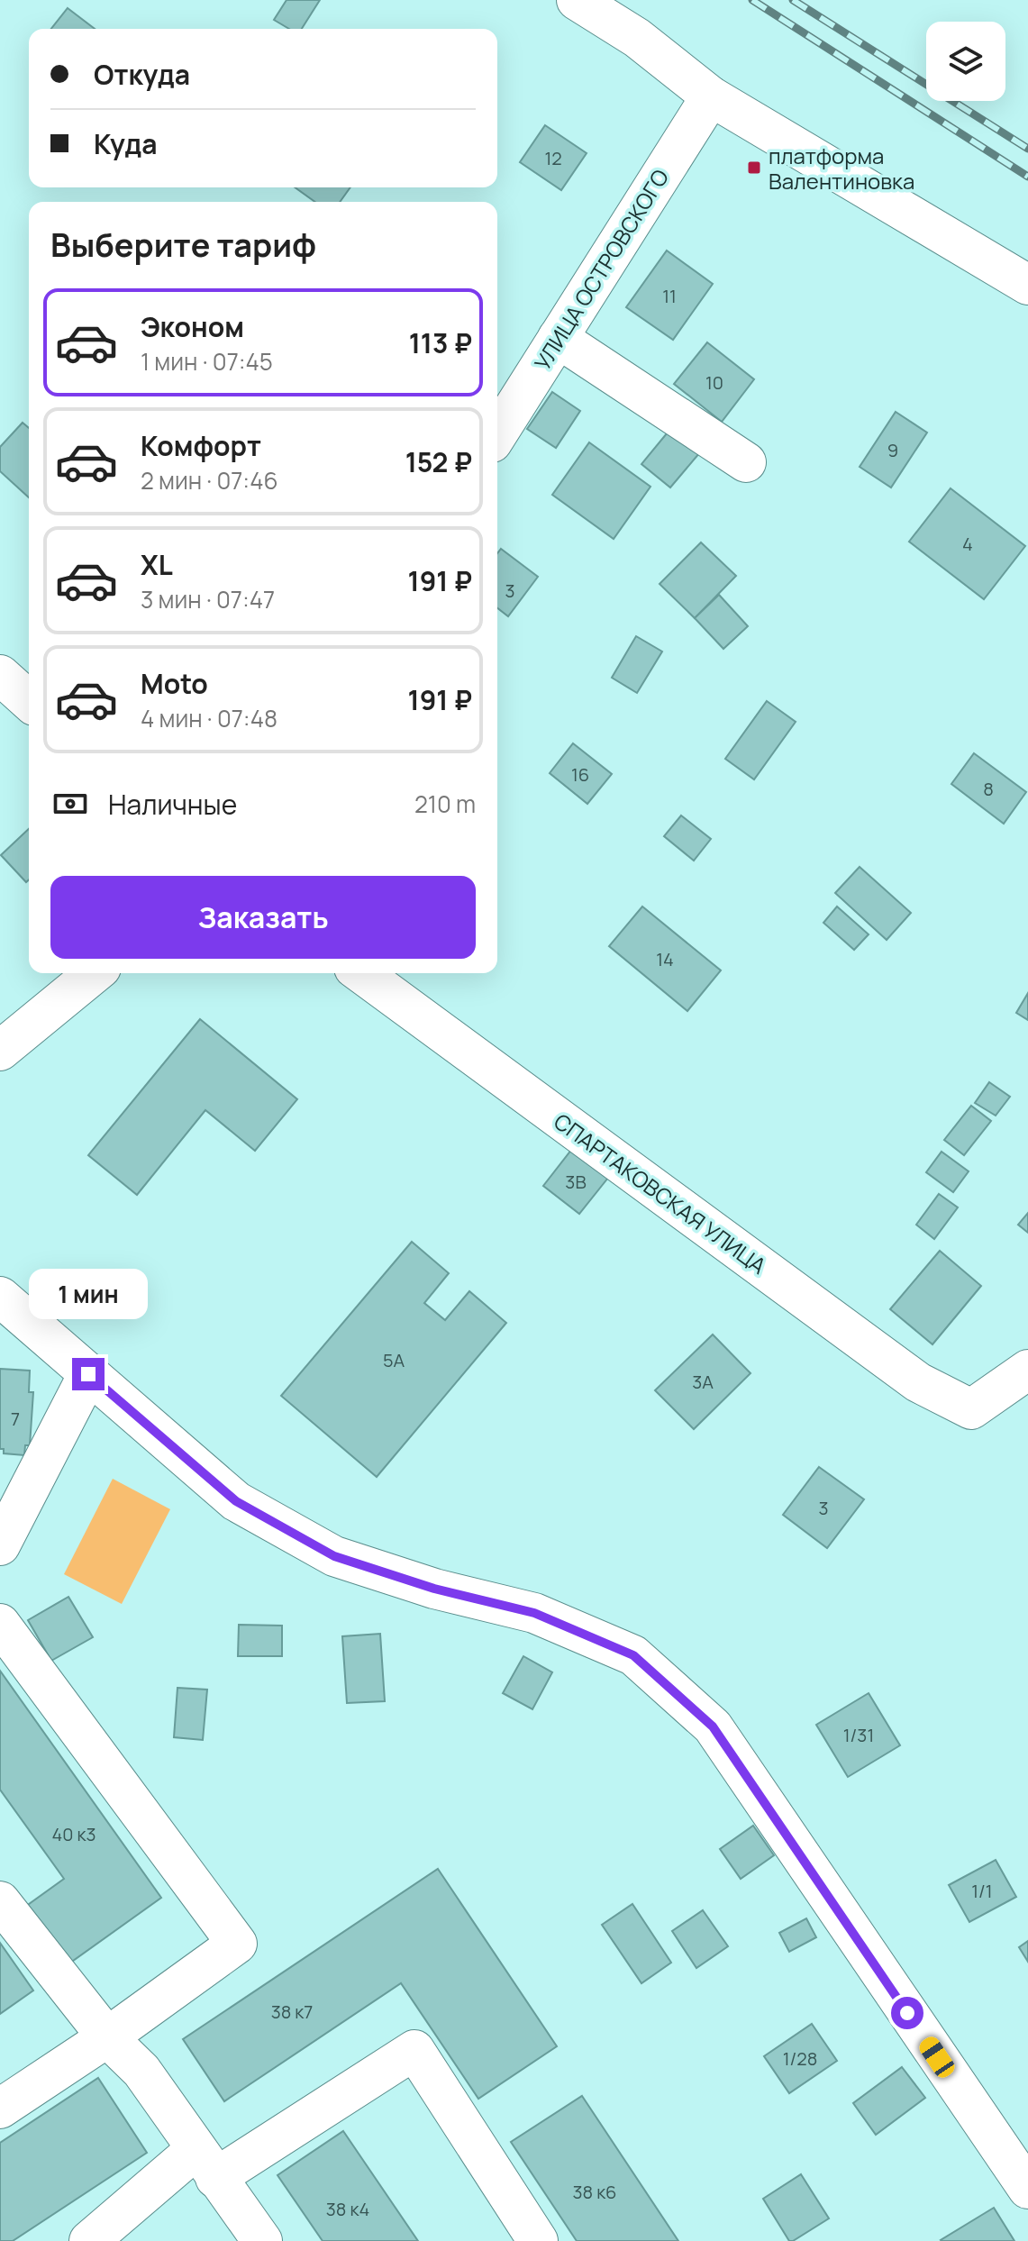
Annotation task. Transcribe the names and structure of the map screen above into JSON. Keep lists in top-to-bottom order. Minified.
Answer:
{"streets":{"street":["УЛИЦА ОСТРОВСКОГО","СПАРТАКОВСКАЯ УЛИЦА"]},"places":{"transit":["платформа Валентиновка"]},"house_numbers":["12","11","10","9","4","3","16","8","14","3В","5А","3А","7","3","1/31","40 к3","1/1","38 к7","1/28","38 к6","38 к4"],"page":{"banner":["Откуда","Куда"],"heading":"Выберите тариф","list":[{"name":"Эконом","note":"1 мин · 07:45","value":"113 ₽"},{"name":"Комфорт","note":"2 мин · 07:46","value":"152 ₽"},{"name":"XL","note":"3 мин · 07:47","value":"191 ₽"},{"name":"Moto","note":"4 мин · 07:48","value":"191 ₽"}],"pay":["Наличные","210 m"],"buttons":"Заказать","bubble":"1 мин"}}
